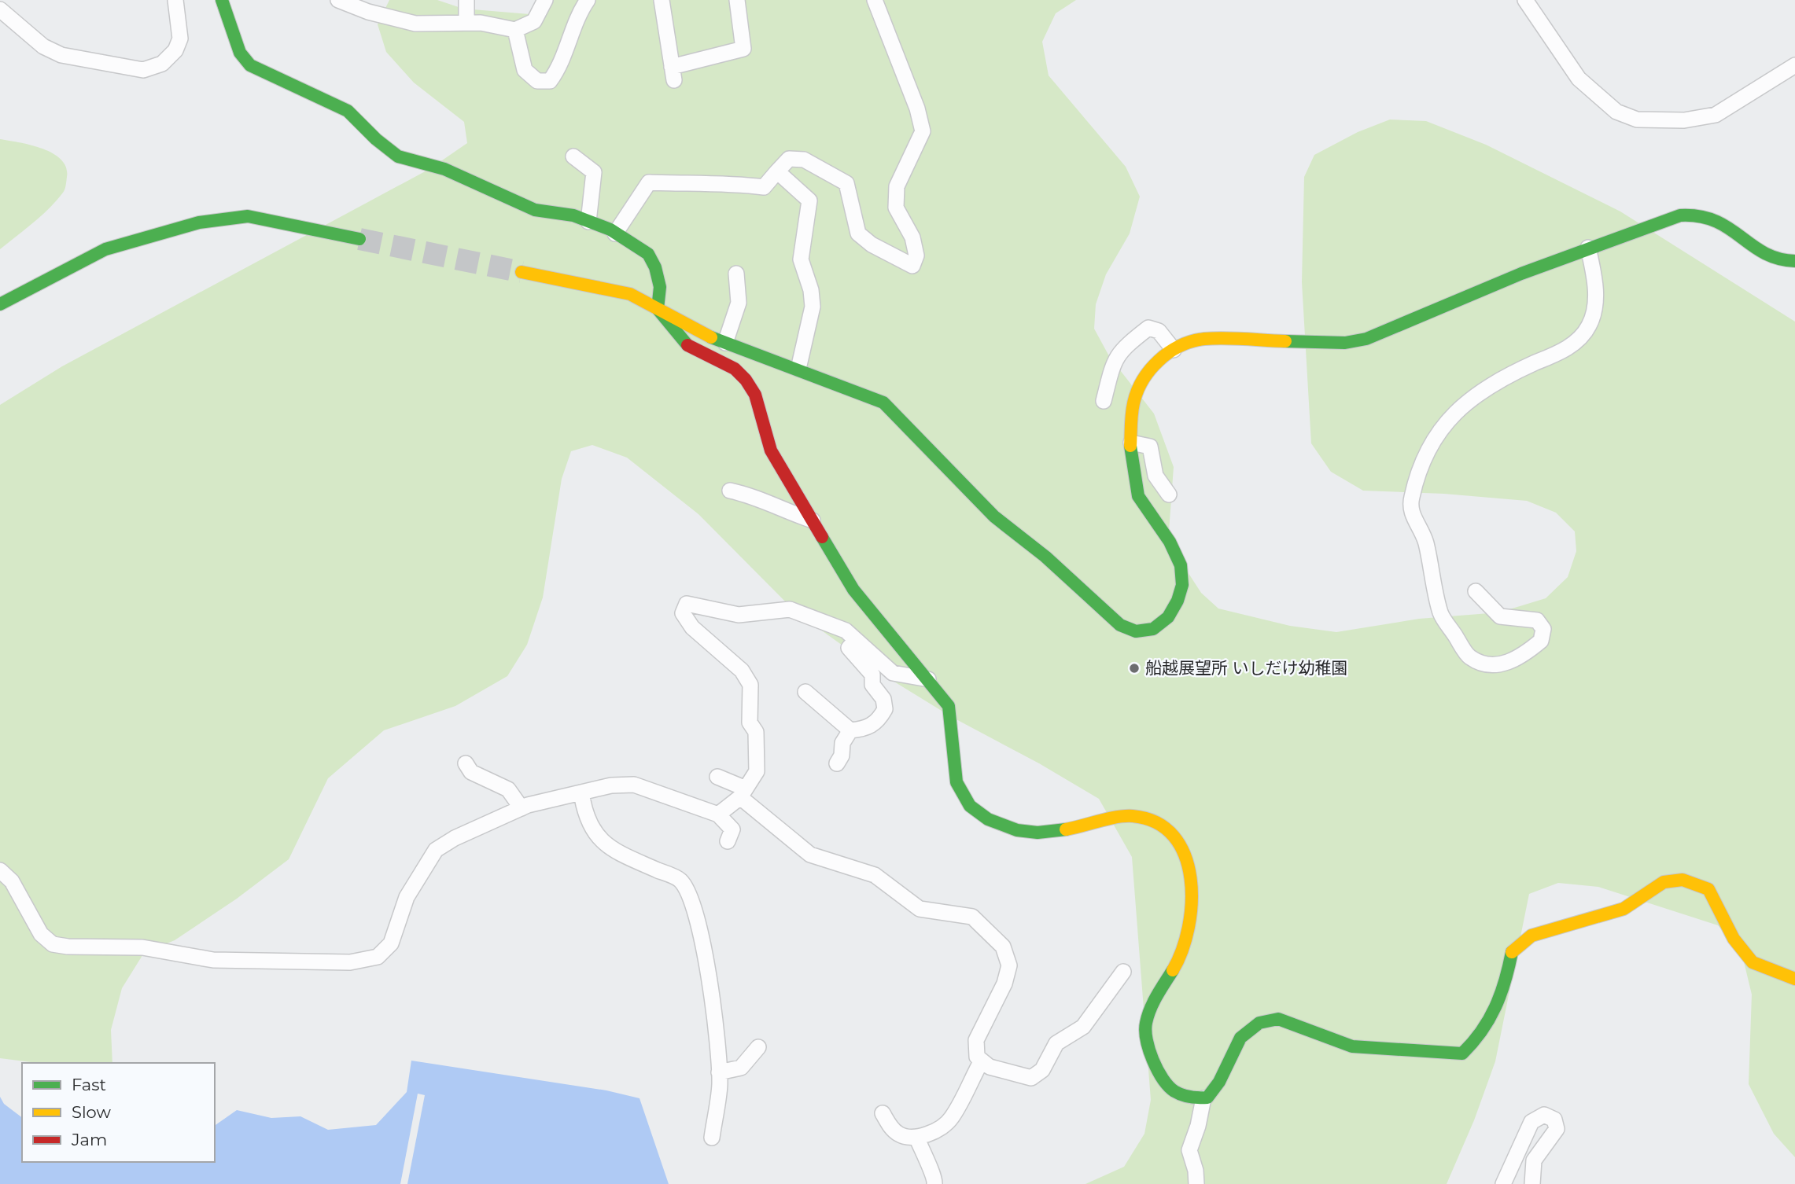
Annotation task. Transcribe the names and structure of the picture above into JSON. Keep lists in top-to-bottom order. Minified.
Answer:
{"places":["船越展望所 いしだけ幼稚園"],"legend":["Fast","Slow","Jam"]}
